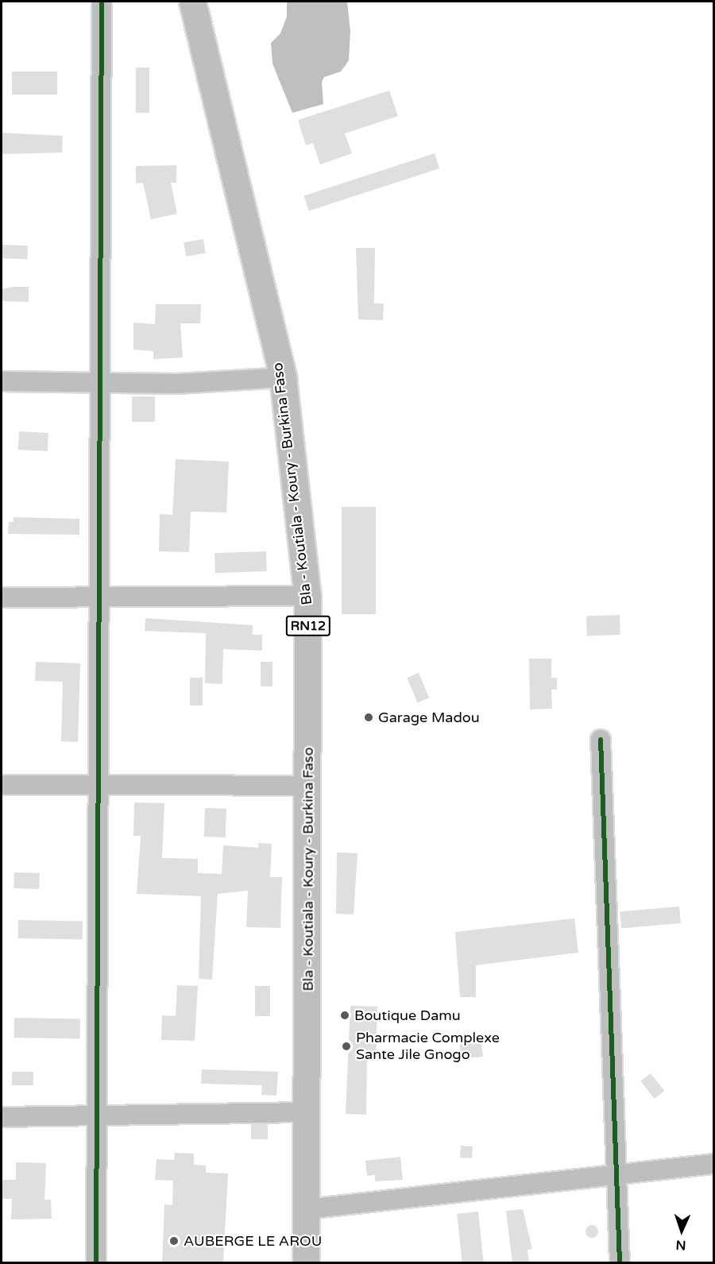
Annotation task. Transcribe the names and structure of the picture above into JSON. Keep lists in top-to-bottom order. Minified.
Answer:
{"streets":{"main road":["Bla - Koutiala - Koury - Burkina Faso","RN12"]},"places":["Garage Madou","Boutique Damu","Pharmacie Complexe Sante Jile Gnogo","AUBERGE LE AROU"],"north":"bottom"}
